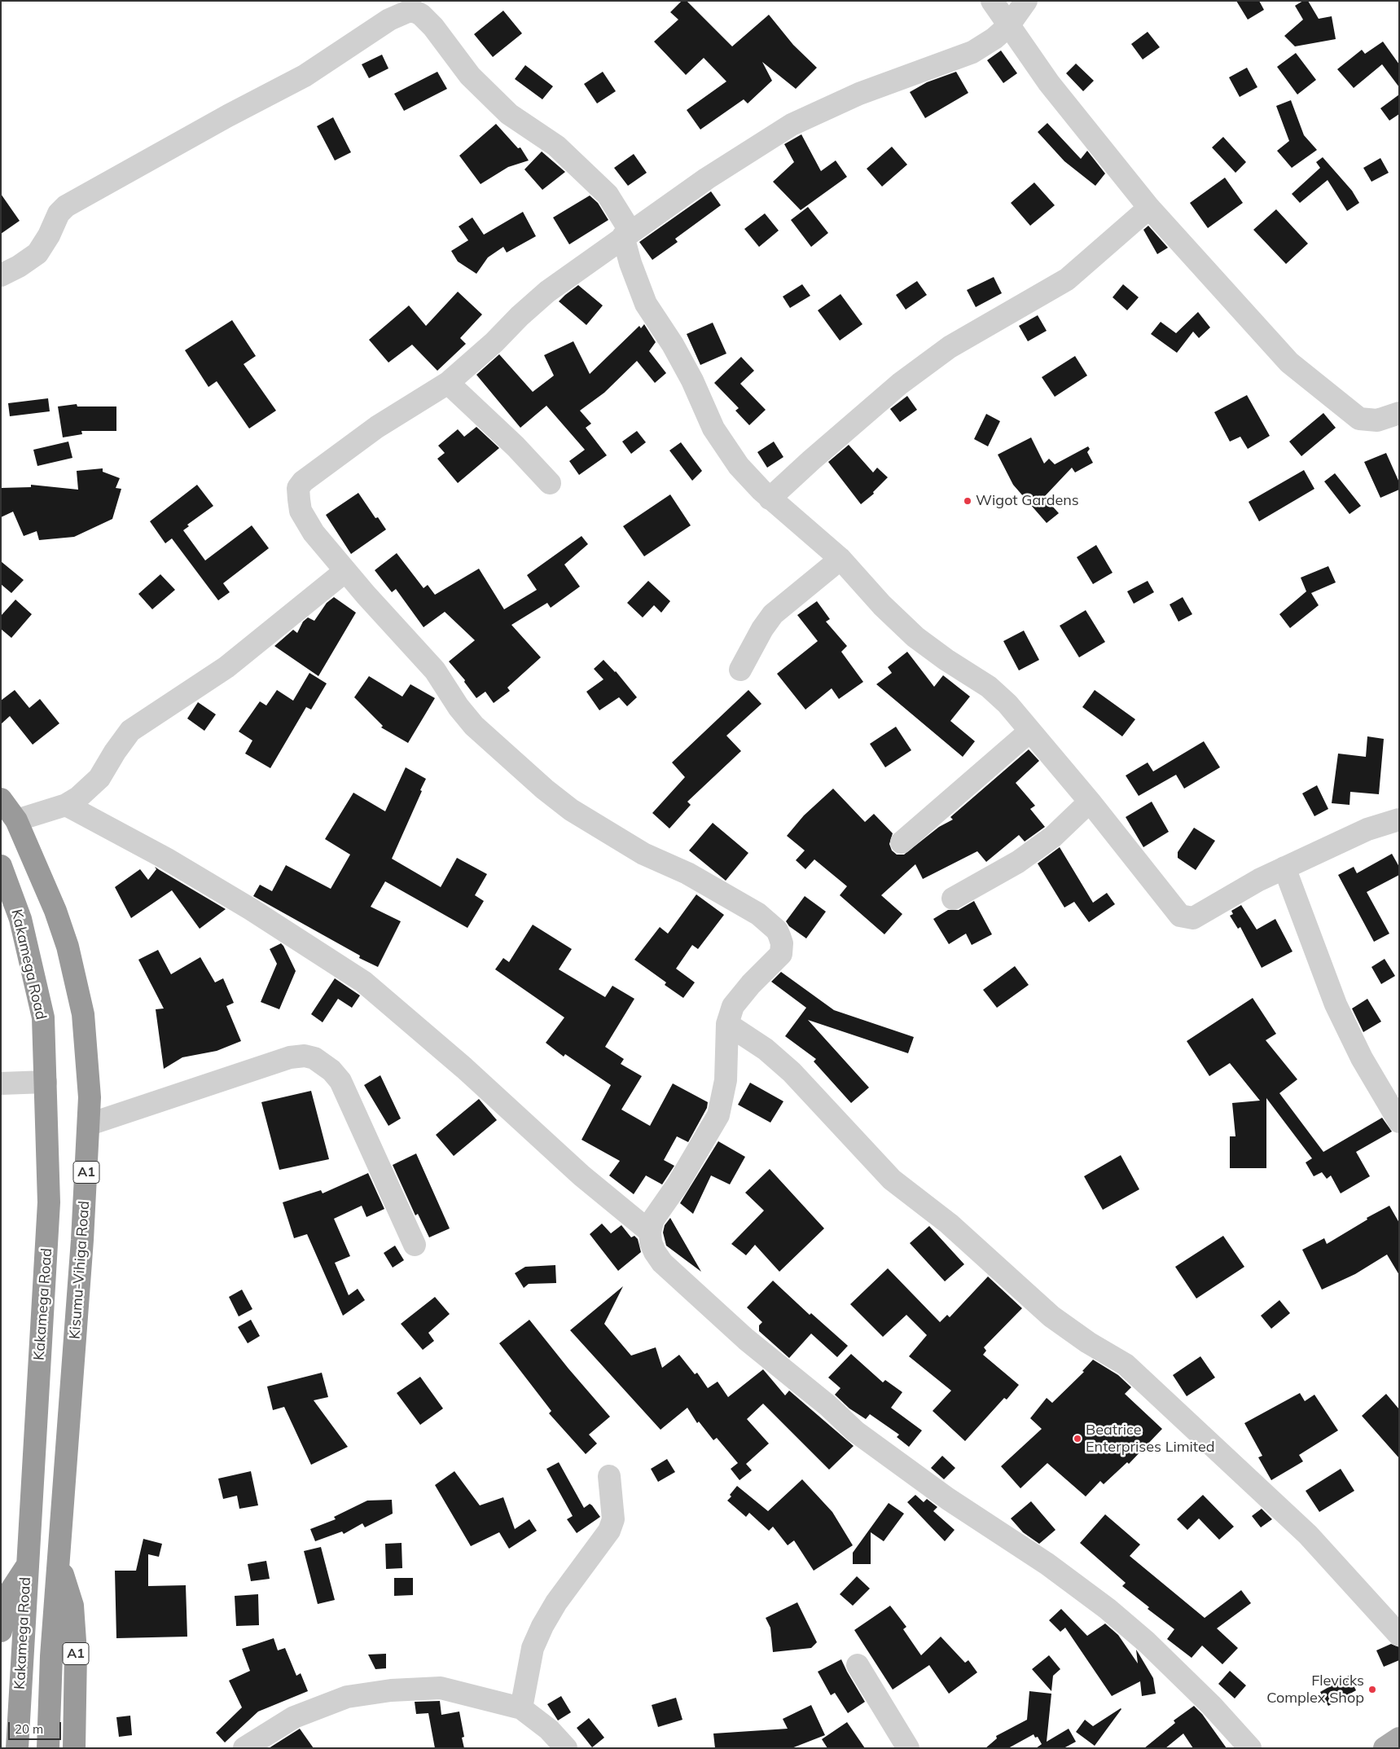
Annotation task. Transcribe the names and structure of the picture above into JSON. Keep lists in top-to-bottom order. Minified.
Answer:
{"streets":{"highway":["Kakamega Road","A1","Kisumu-Vihiga Road"]},"crossings":[["A1","Kisumu-Vihiga Road"]],"places":["Wigot Gardens","Beatrice Enterprises Limited","Flevicks Complex Shop"],"scale_bar":"20 m"}
